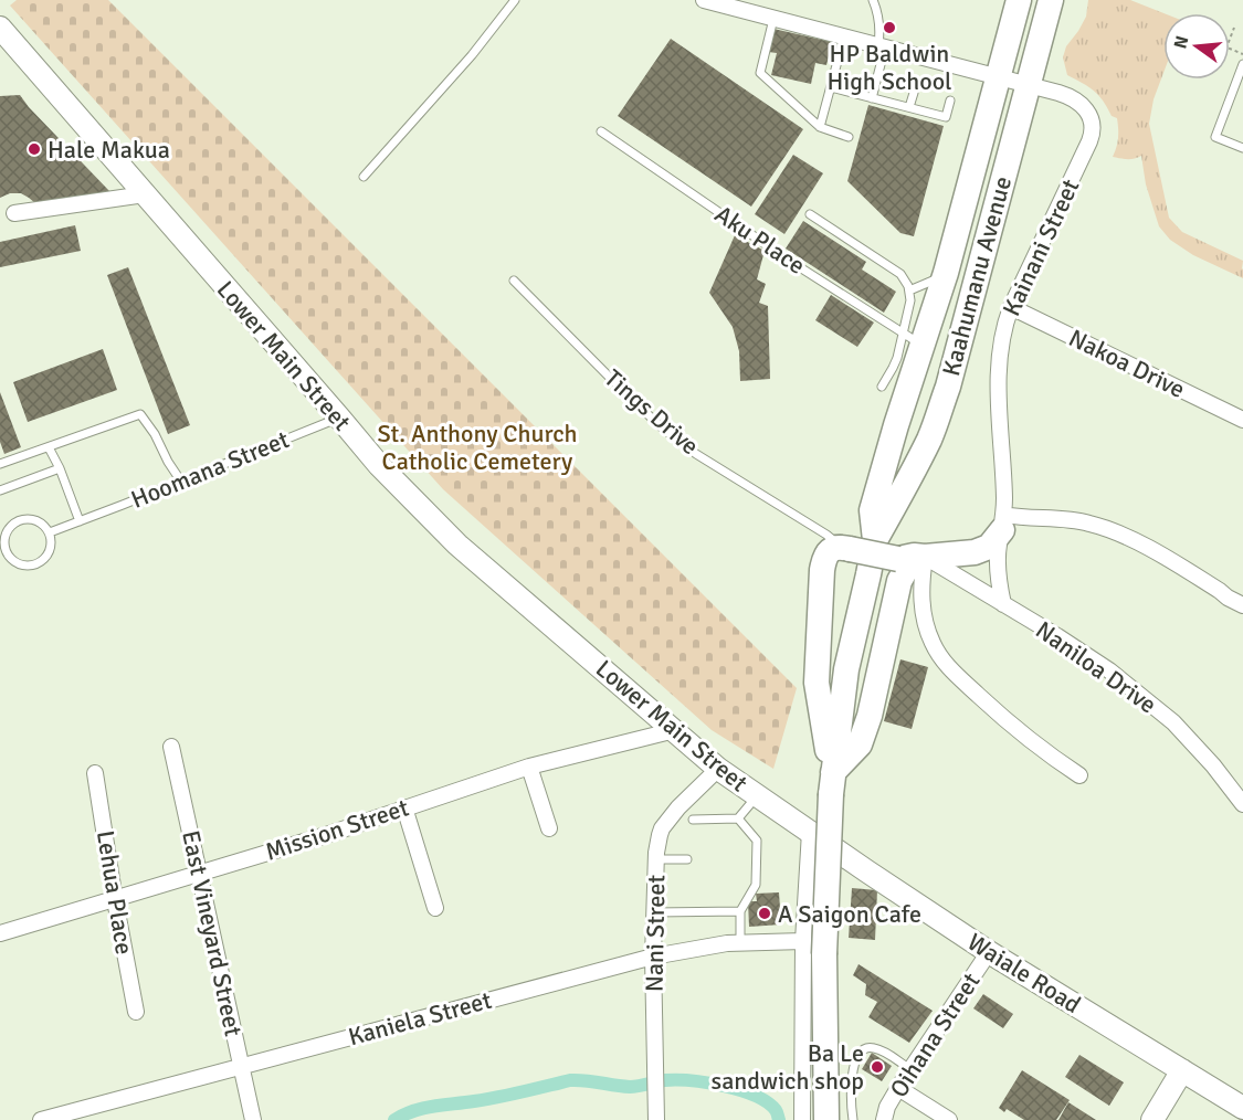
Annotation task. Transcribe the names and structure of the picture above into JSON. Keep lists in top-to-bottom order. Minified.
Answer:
{"streets":{"main road":["Kaahumanu Avenue"],"street":["Kainani Street","Lower Main Street","Nakoa Drive","Naniloa Drive","Mission Street","Lehua Place","East Vineyard Street","Nani Street","Waiale Road","Kaniela Street","Oihana Street"],"lane":["Aku Place","Tings Drive","Hoomana Street"]},"crossings":[["Aku Place","Kaahumanu Avenue"],["Kainani Street","Kaahumanu Avenue"],["Kainani Street","Nakoa Drive"],["Kainani Street","Naniloa Drive"],["Lower Main Street","Hoomana Street"],["Lower Main Street","Mission Street"],["Lower Main Street","Nani Street"],["Lower Main Street","Waiale Road"],["Mission Street","Lehua Place"],["Mission Street","East Vineyard Street"],["East Vineyard Street","Kaniela Street"],["Nani Street","Kaniela Street"],["Waiale Road","Oihana Street"]],"parks":["St. Anthony Church Catholic Cemetery"],"places":["HP Baldwin High School","Hale Makua","A Saigon Cafe","Ba Le sandwich shop"],"north":"left"}
